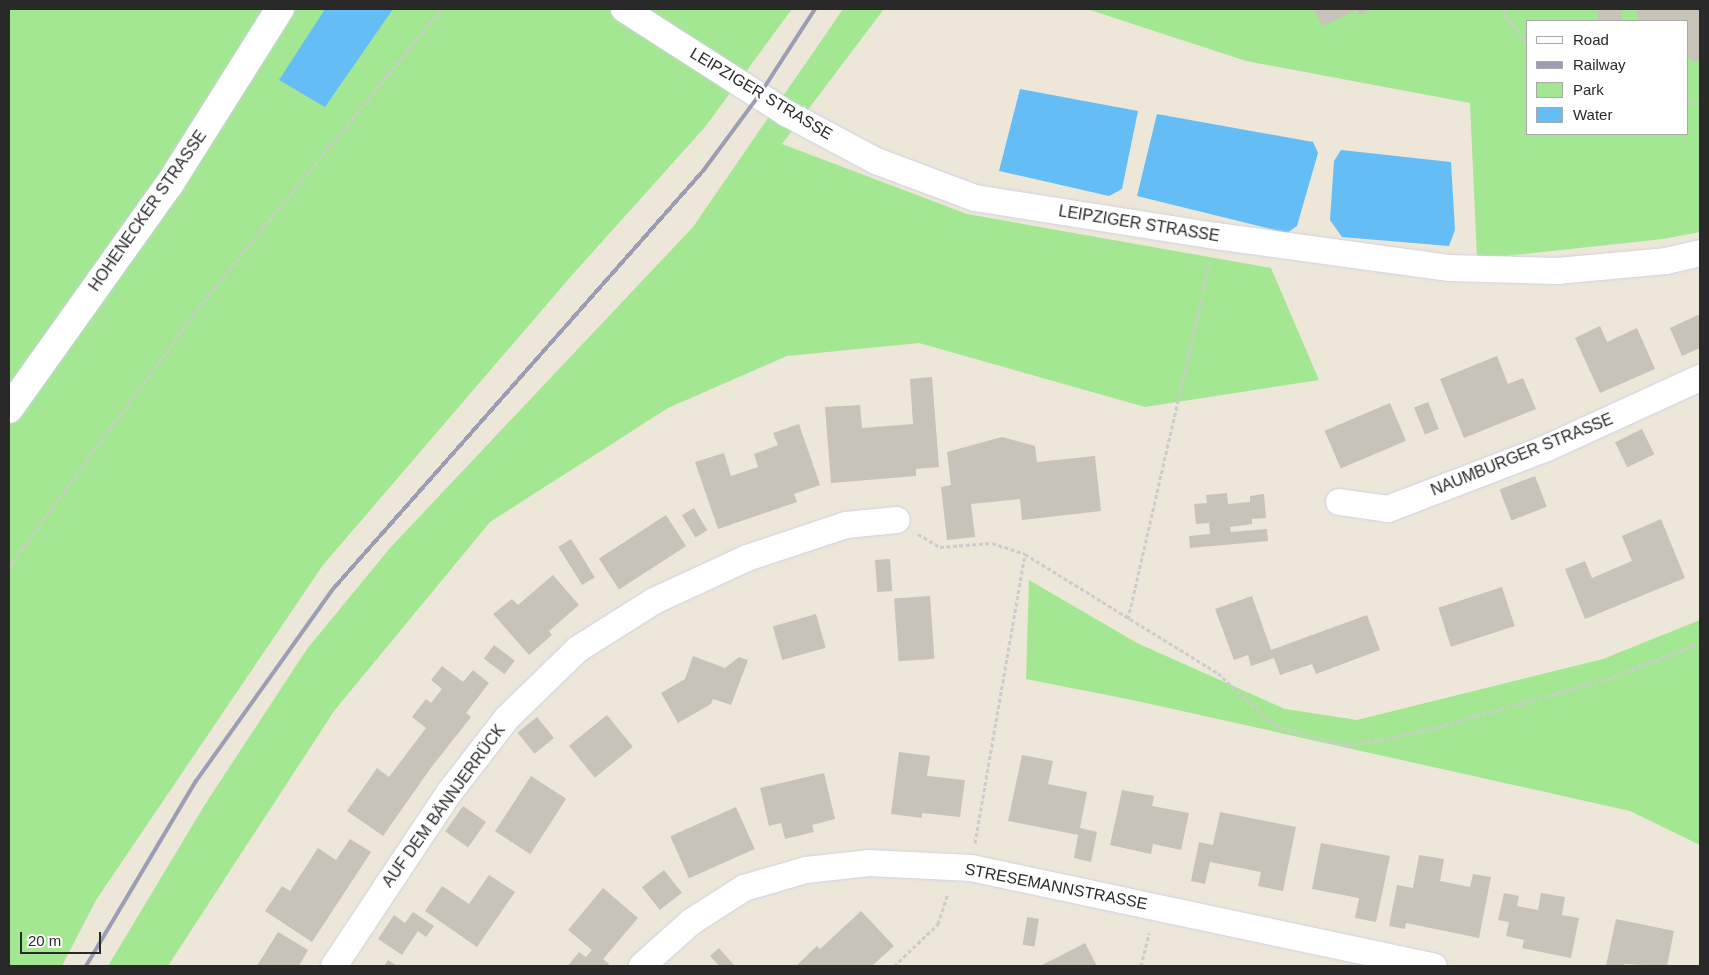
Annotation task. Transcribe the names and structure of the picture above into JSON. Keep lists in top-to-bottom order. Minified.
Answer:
{"streets":{"street":["LEIPZIGER STRASSE","HOHENECKER STRASSE","NAUMBURGER STRASSE","AUF DEM BÄNNJERRÜCK","STRESEMANNSTRASSE"]},"legend":["Road","Railway","Park","Water"],"scale_bar":"20 m"}
